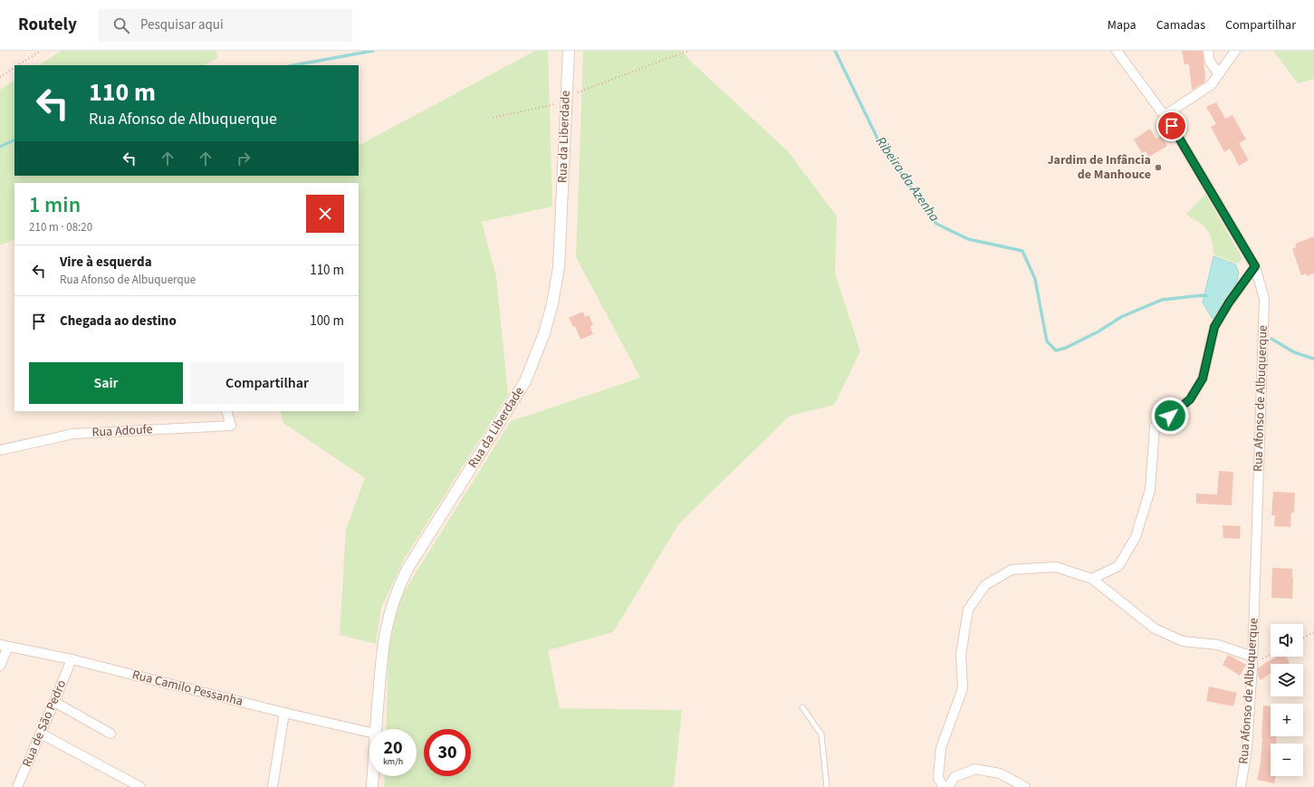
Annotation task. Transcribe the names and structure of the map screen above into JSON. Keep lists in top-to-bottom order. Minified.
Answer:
{"streets":{"street":["Rua da Liberdade","Rua Afonso de Albuquerque","Rua Adoufe","Rua Camilo Pessanha","Rua de São Pedro"]},"crossings":[["Rua Camilo Pessanha","Rua de São Pedro"]],"water":["Ribeira da Azenha"],"places":["Jardim de Infância de Manhouce"],"page":{"header":"Routely","search":"Pesquisar aqui","nav":["Mapa","Camadas","Compartilhar"],"turn":["110 m","Rua Afonso de Albuquerque"],"heading":["1 min","210 m · 08:20"],"list":[{"name":"Vire à esquerda","note":"Rua Afonso de Albuquerque","value":"110 m"},{"name":"Chegada ao destino","value":"100 m"}],"buttons":["Sair","Compartilhar"],"map_buttons":["+","−"],"speed":"20 km/h","limit":"30"}}
